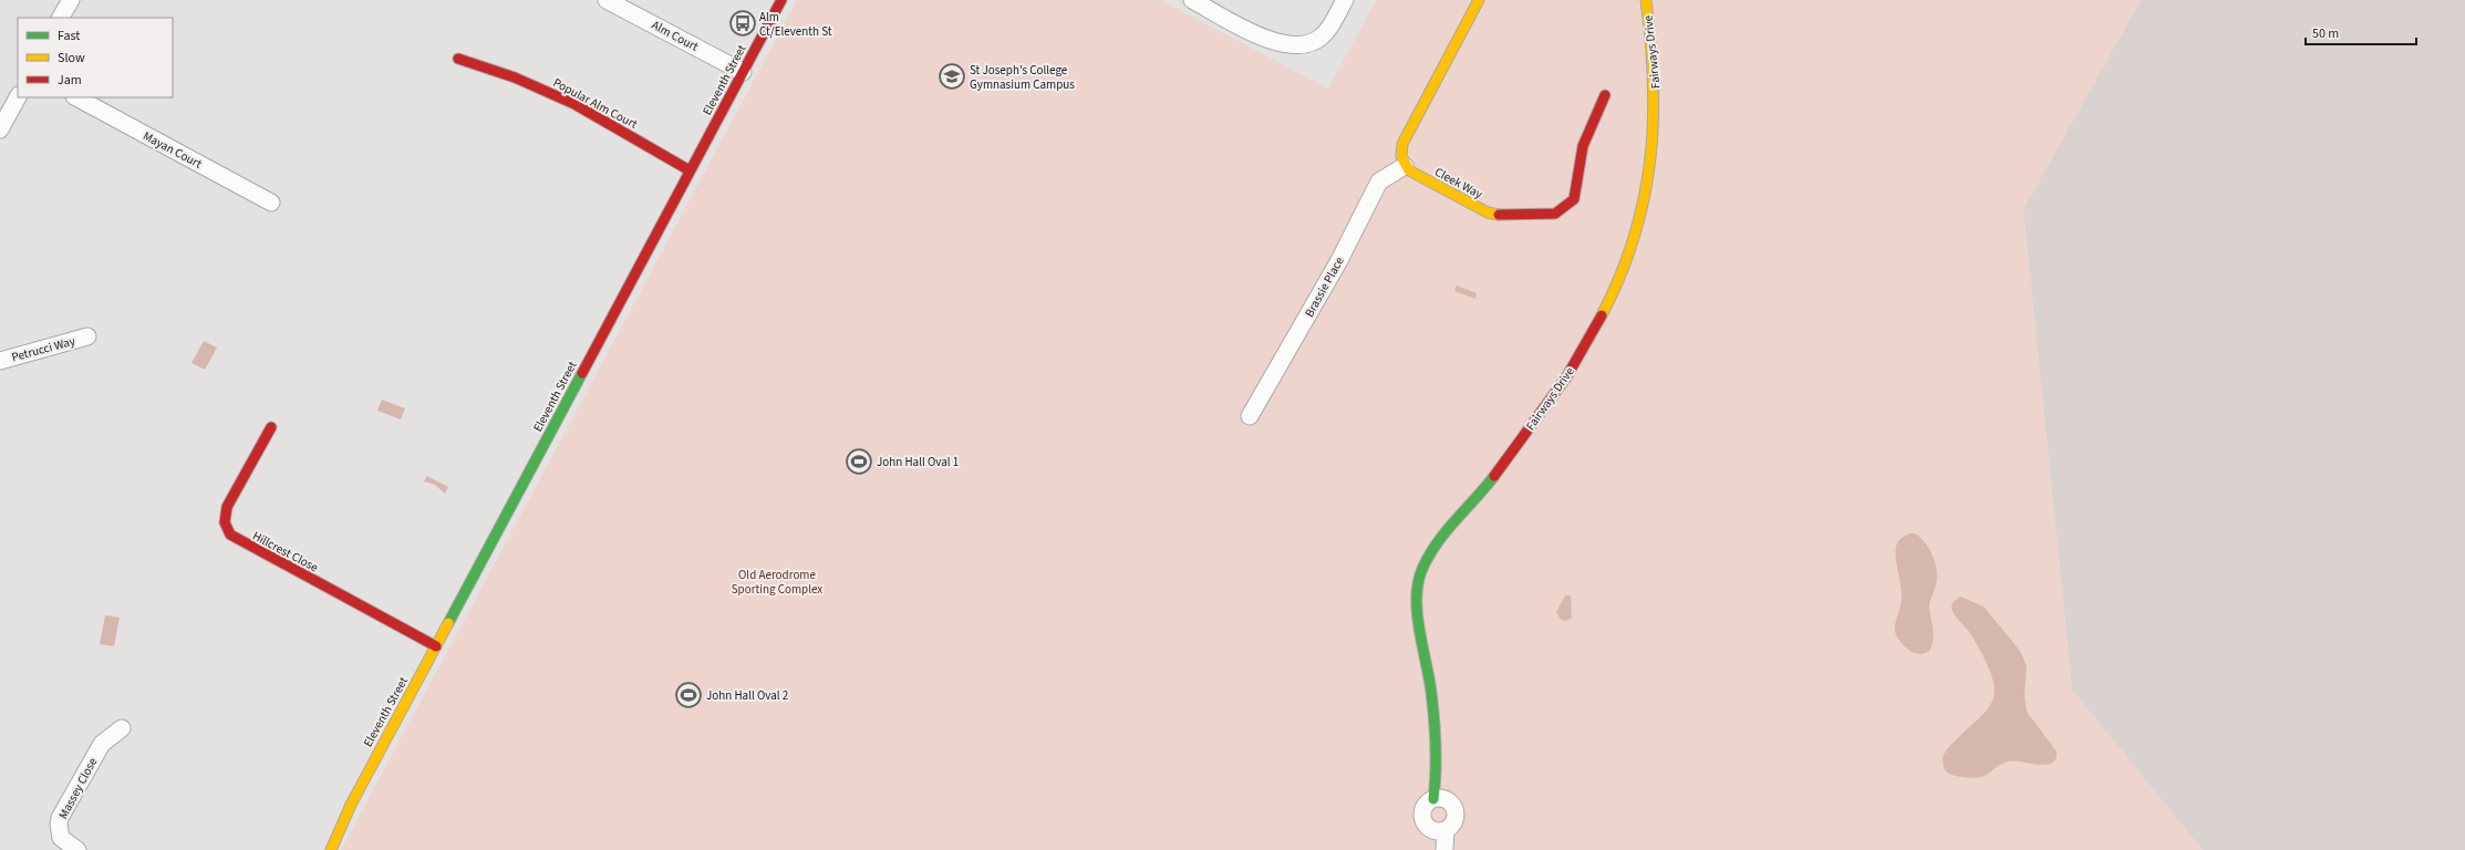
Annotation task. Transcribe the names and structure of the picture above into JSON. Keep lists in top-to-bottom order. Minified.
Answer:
{"streets":{"street":["Alm Court","Fairways Drive","Eleventh Street","Popular Alm Court","Mayan Court","Cleek Way","Brassie Place","Petrucci Way","Hillcrest Close","Massey Close"]},"crossings":[["Alm Court","Eleventh Street"],["Eleventh Street","Popular Alm Court"],["Eleventh Street","Hillcrest Close"],["Cleek Way","Brassie Place"]],"parks":["Old Aerodrome Sporting Complex"],"places":{"bus stop":["Alm Ct/Eleventh St"],"school or university":["St Joseph's College Gymnasium Campus"],"sports":["John Hall Oval 1","John Hall Oval 2"]},"legend":["Fast","Slow","Jam"],"scale_bar":"50 m"}
